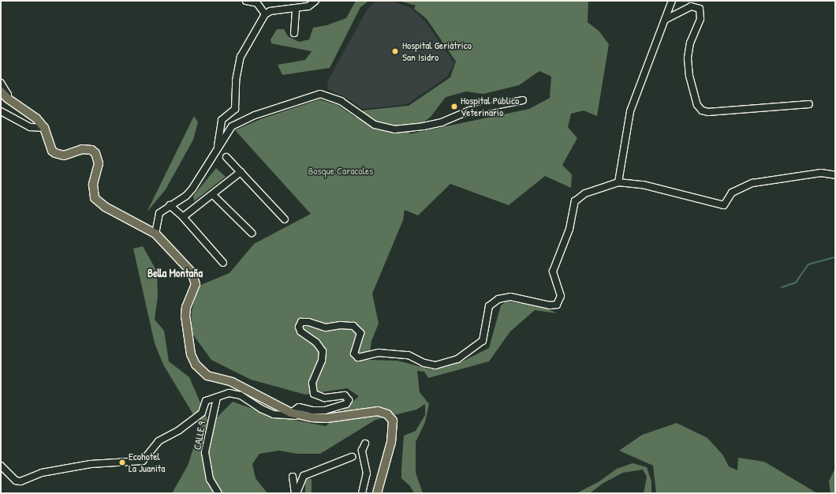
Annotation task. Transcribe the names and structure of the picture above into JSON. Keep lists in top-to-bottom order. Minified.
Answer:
{"streets":{"street":["CALLE 9"]},"districts":["Bella Montaña"],"parks":["Bosque Caracoles"],"places":["Hospital Geriátrico San Isidro","Hospital Público Veterinario","Ecohotel La Juanita"]}
